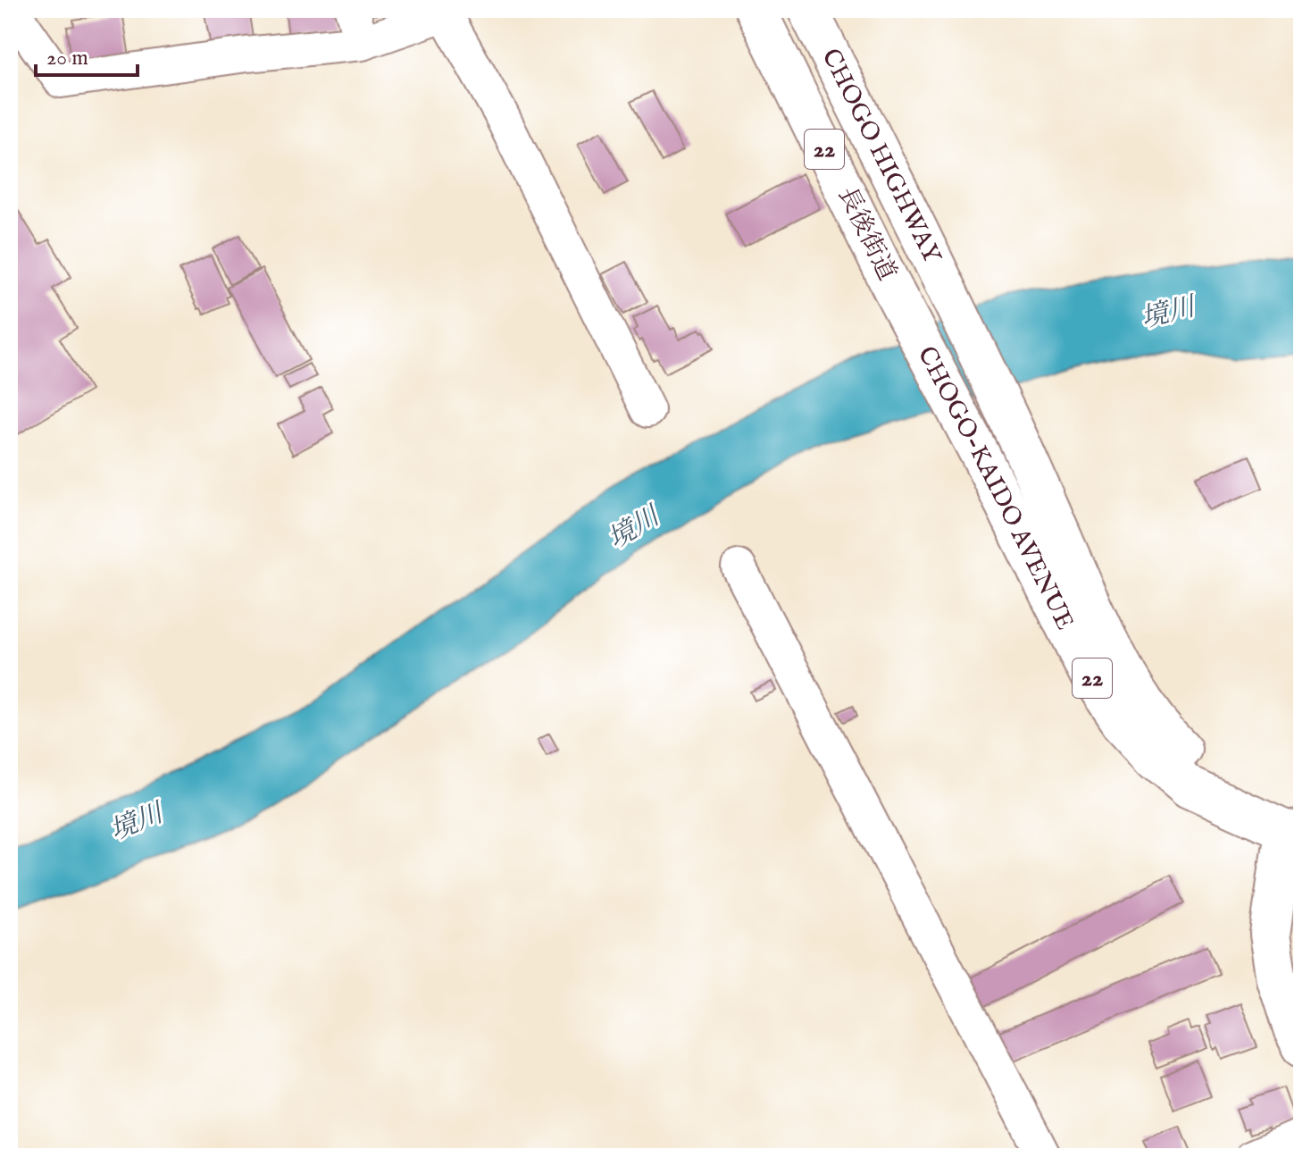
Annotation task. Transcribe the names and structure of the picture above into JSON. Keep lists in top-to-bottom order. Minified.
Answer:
{"streets":{"main road":["22","CHOGO HIGHWAY","長後街道","CHOGO-KAIDO AVENUE"]},"crossings":[["CHOGO HIGHWAY","CHOGO-KAIDO AVENUE"],["長後街道","CHOGO-KAIDO AVENUE"]],"water":["境川"],"scale_bar":"20 m"}
